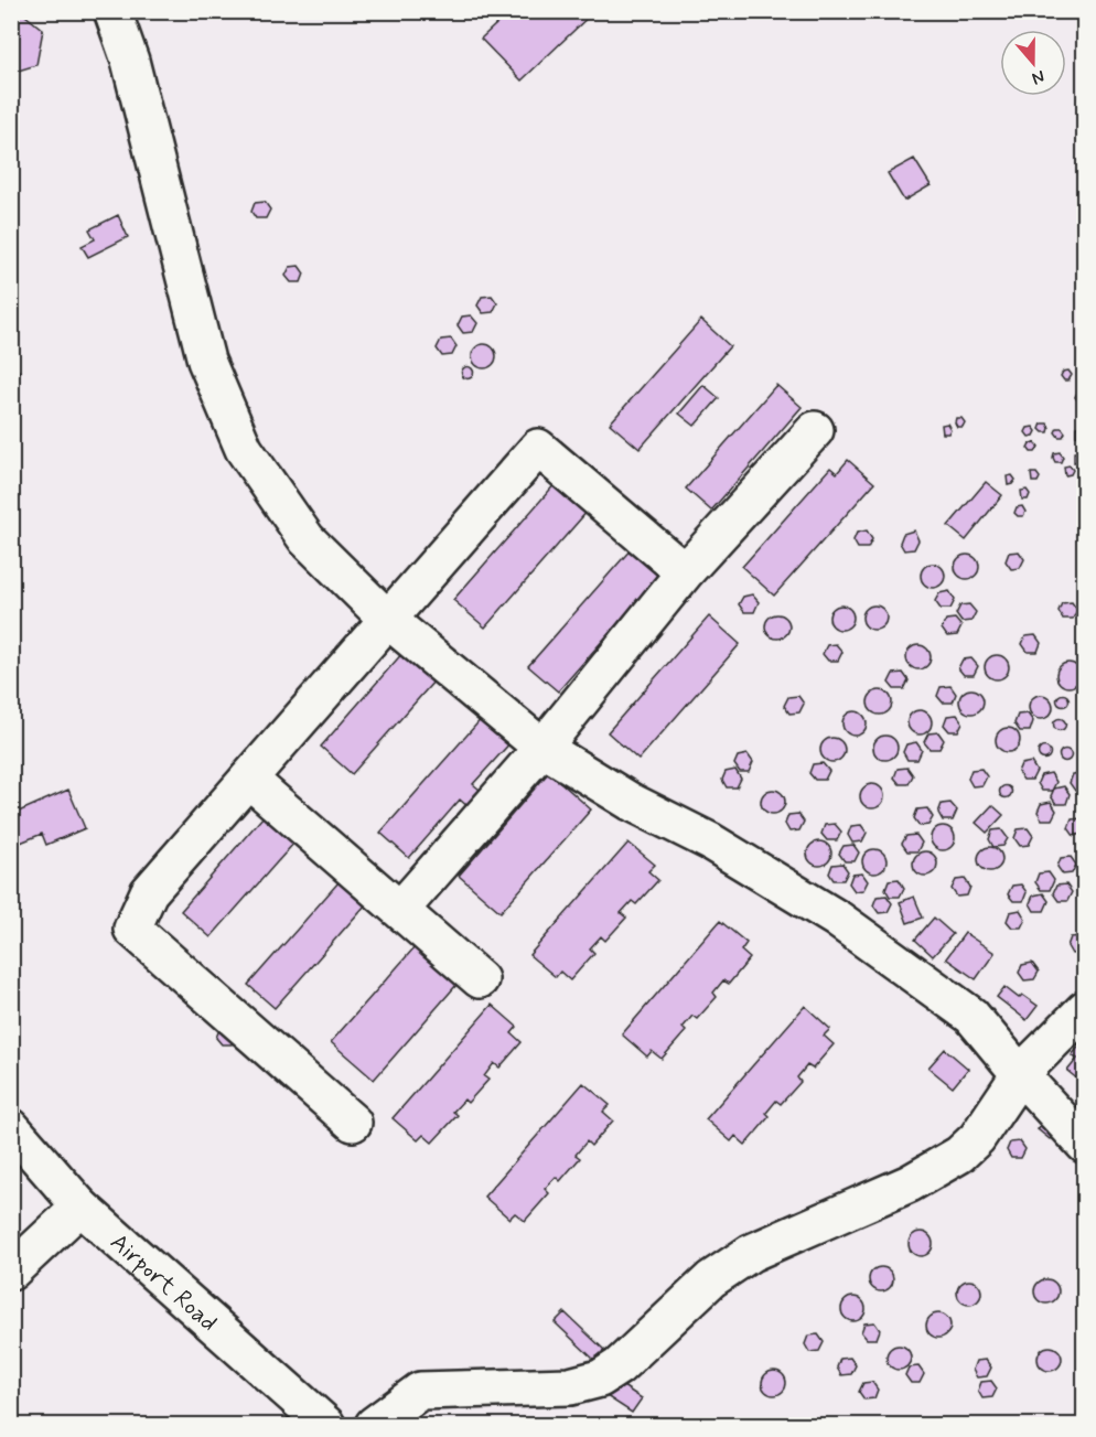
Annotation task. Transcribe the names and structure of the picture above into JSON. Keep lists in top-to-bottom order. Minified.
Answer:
{"streets":{"street":["Airport Road"]},"north":"bottom"}
